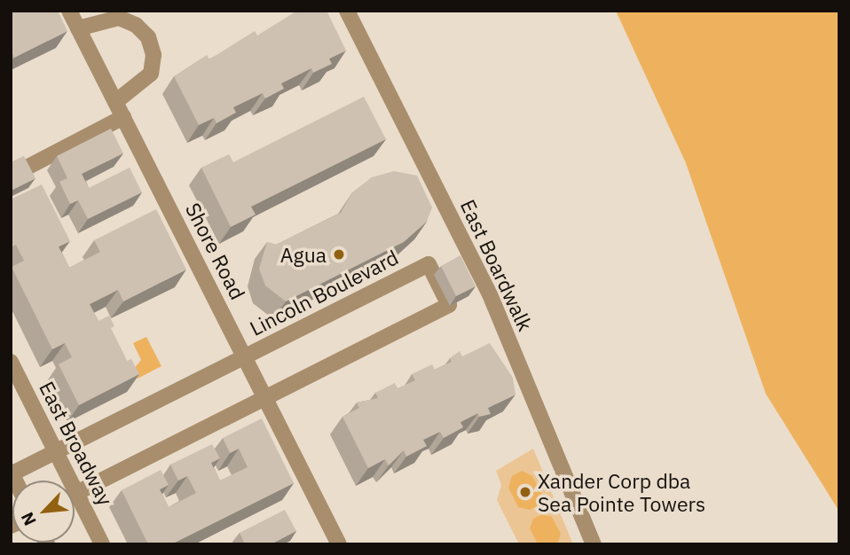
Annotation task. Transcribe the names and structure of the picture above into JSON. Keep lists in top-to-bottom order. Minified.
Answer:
{"streets":{"street":["Shore Road","East Boardwalk","Lincoln Boulevard","East Broadway"]},"crossings":[["Shore Road","Lincoln Boulevard"],["Lincoln Boulevard","East Broadway"]],"places":["Agua","Xander Corp dba Sea Pointe Towers"],"north":"bottom left"}
